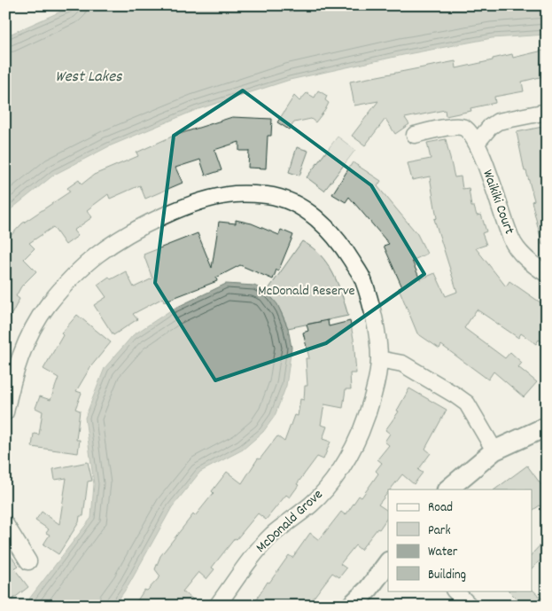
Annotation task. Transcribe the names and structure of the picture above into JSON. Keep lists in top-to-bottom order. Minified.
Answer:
{"streets":{"street":["Waikiki Court","McDonald Grove"]},"water":["West Lakes"],"parks":["McDonald Reserve"],"legend":["Road","Park","Water","Building"]}
